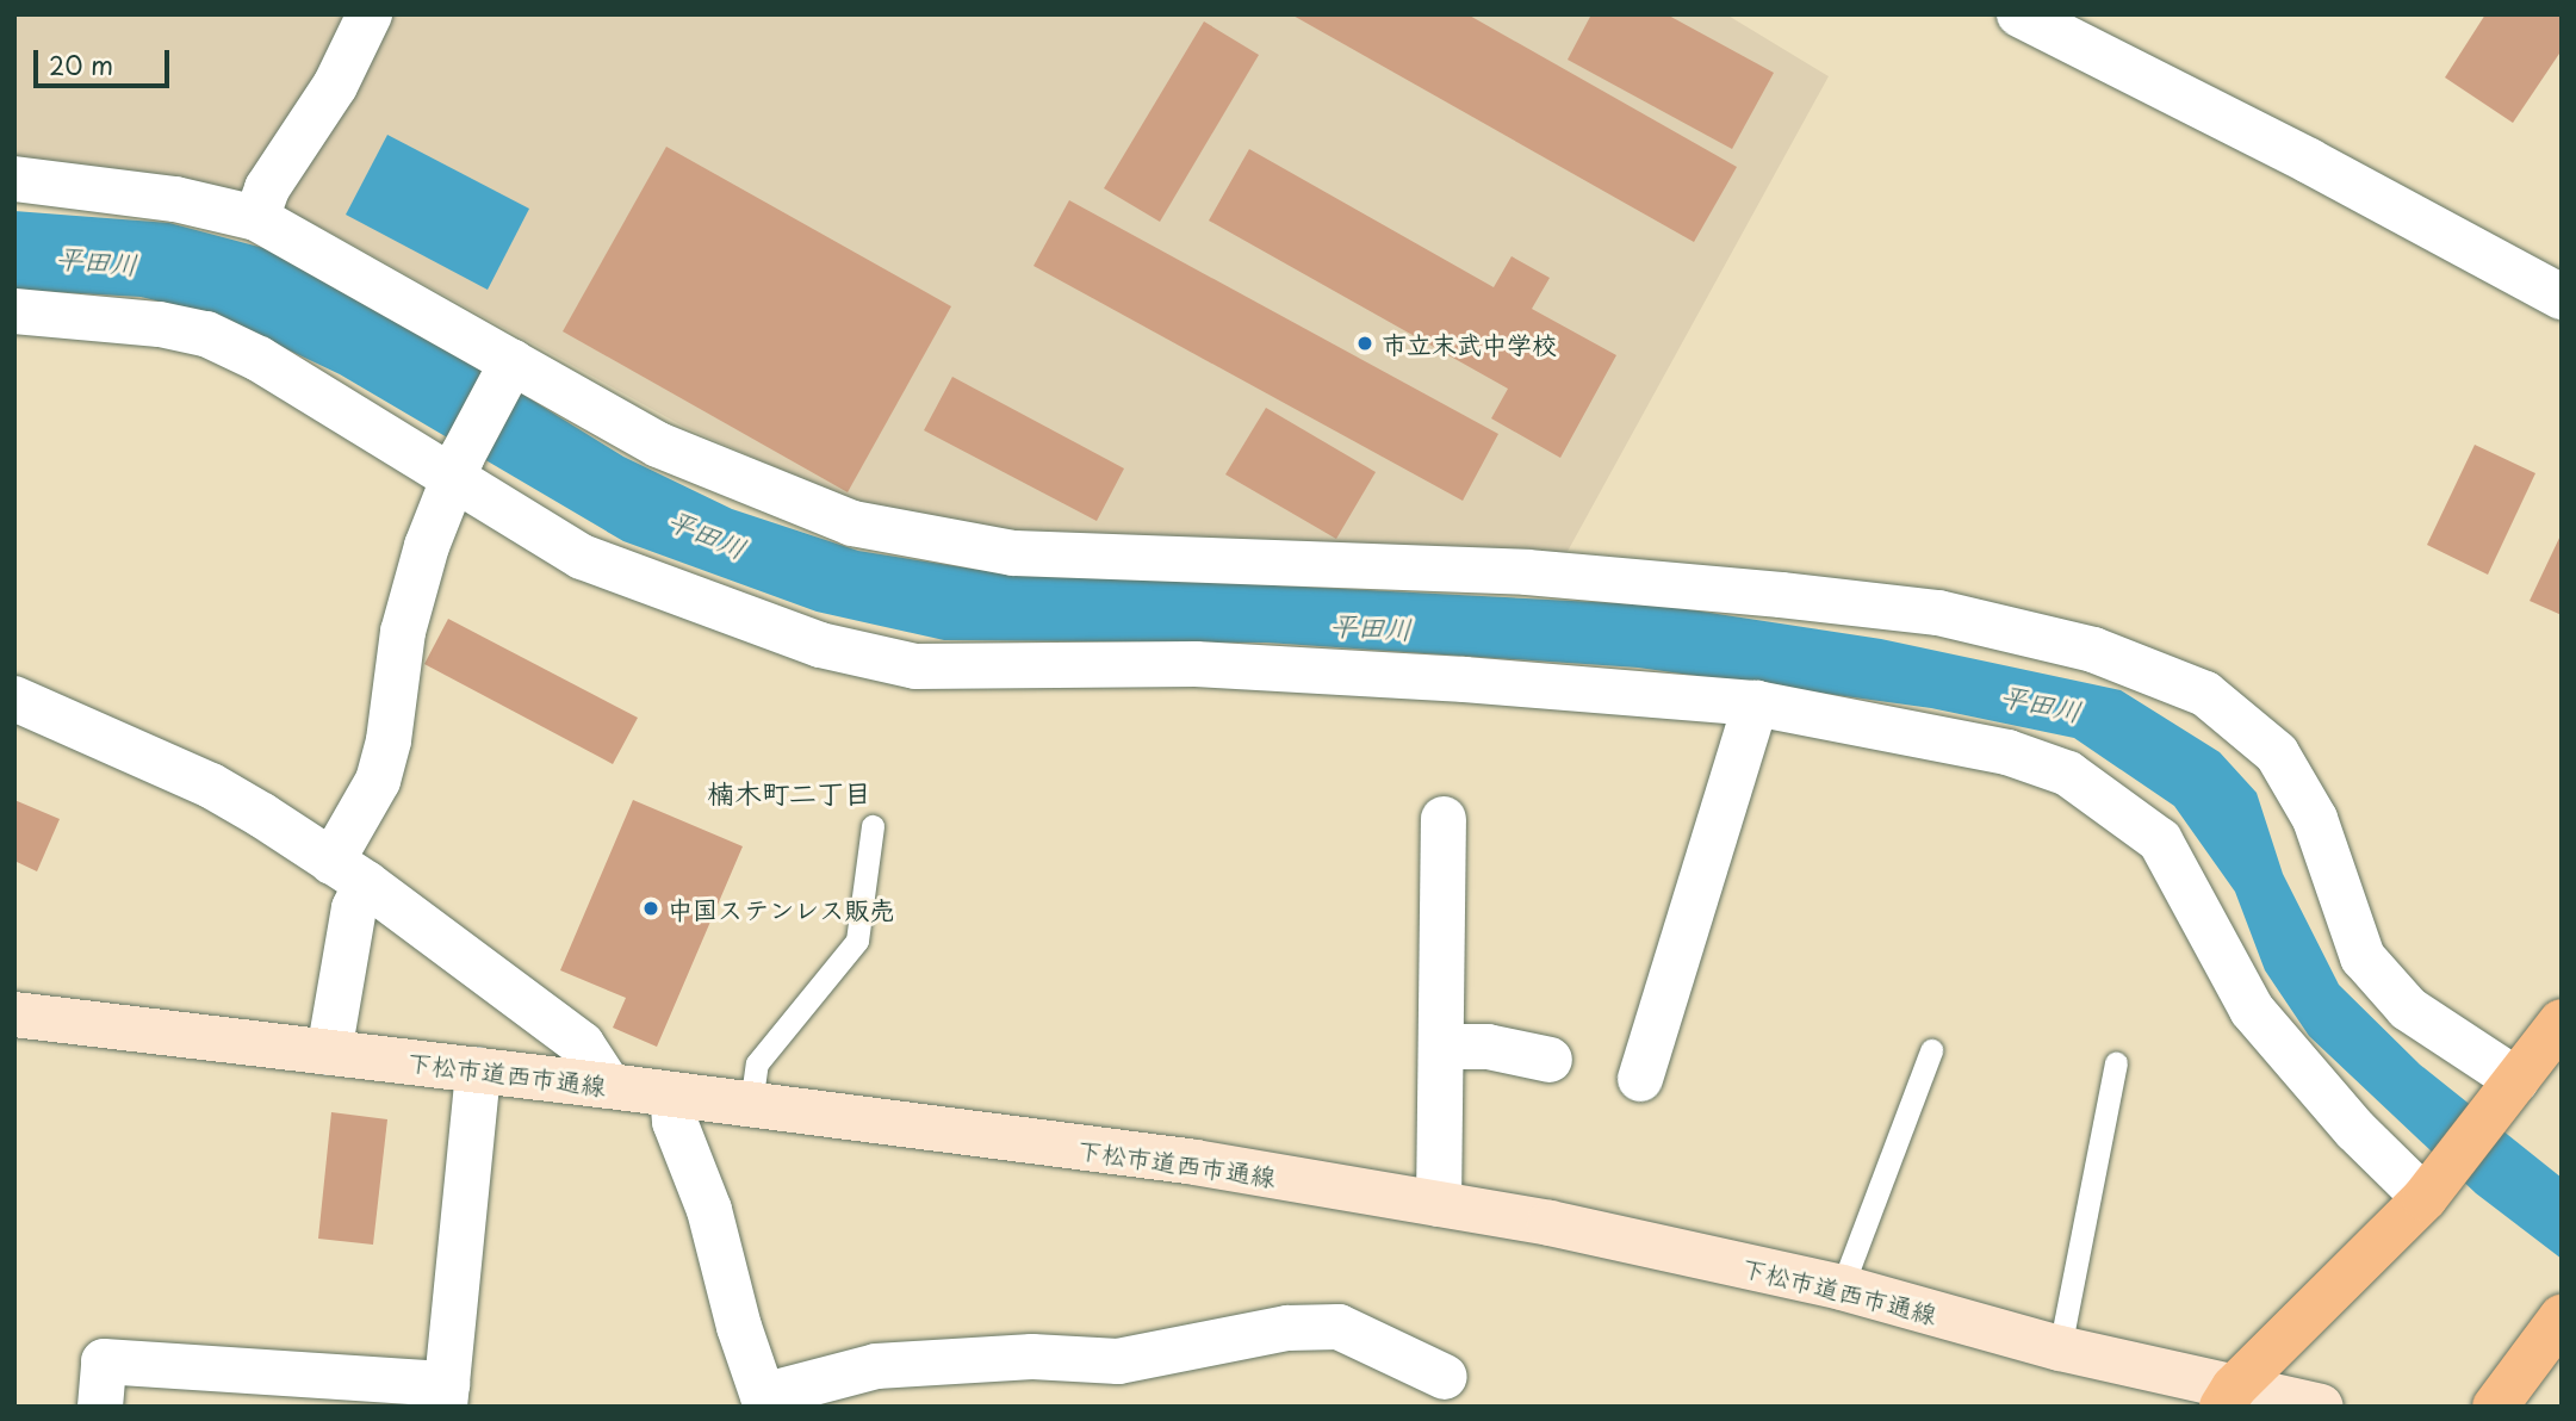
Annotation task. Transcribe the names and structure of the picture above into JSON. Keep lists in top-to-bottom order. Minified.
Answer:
{"streets":{"street":["下松市道西市通線"]},"districts":["楠木町二丁目"],"water":["平田川"],"places":["市立末武中学校","中国ステンレス販売"],"scale_bar":"20 m"}
